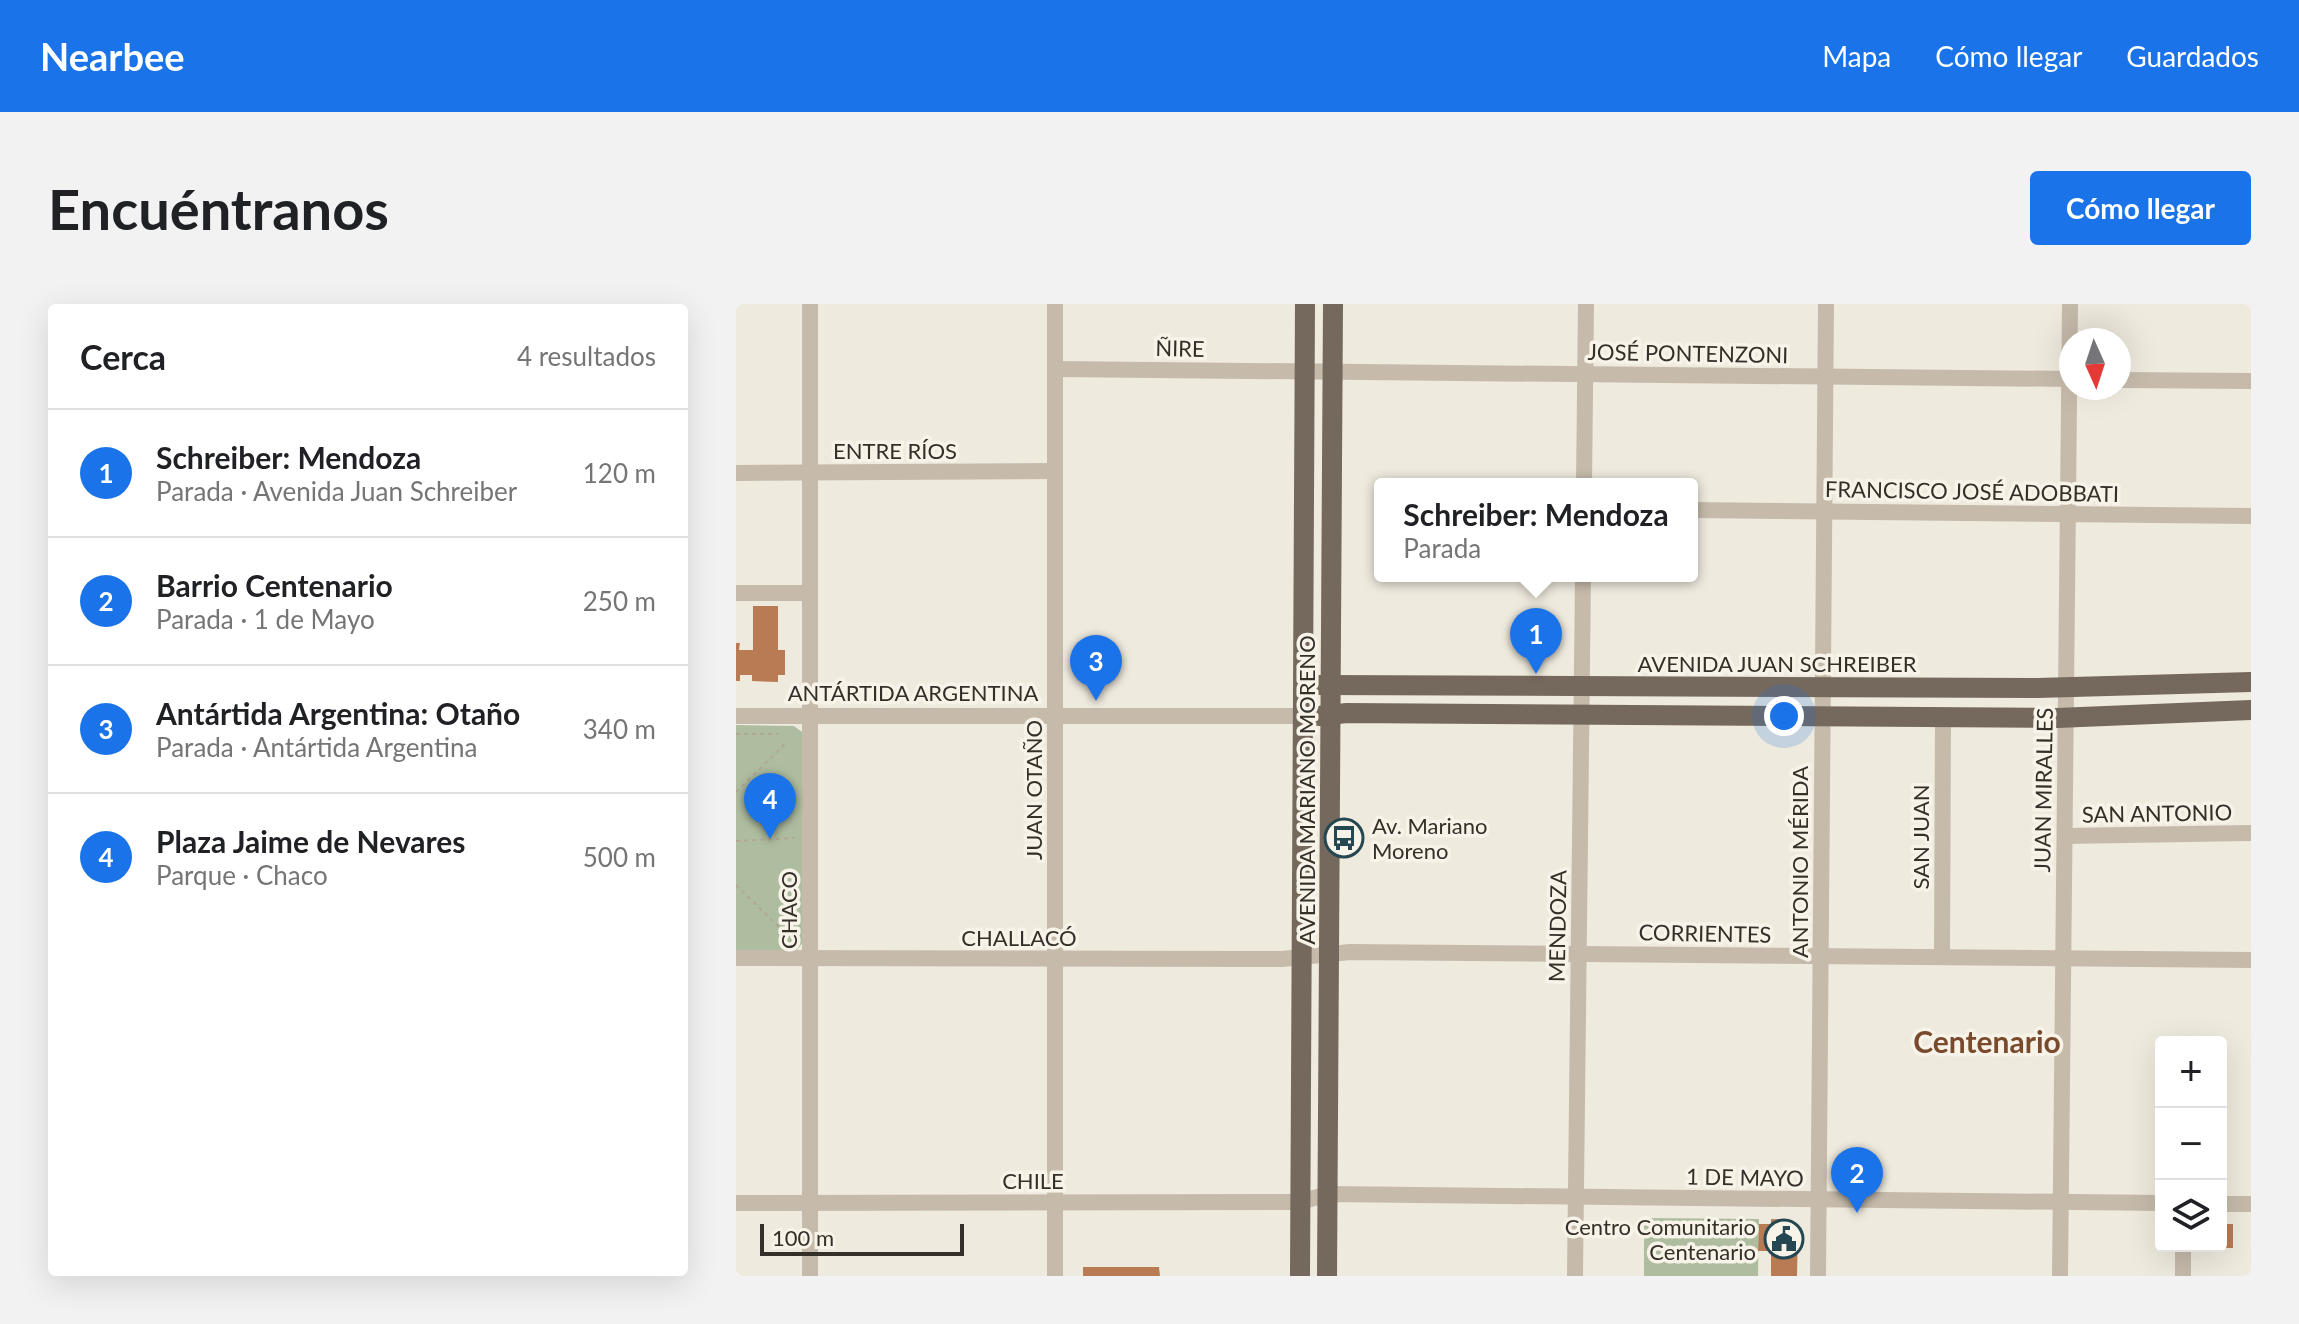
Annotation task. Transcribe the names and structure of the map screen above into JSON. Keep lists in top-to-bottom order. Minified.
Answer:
{"streets":{"main road":["AVENIDA JUAN SCHREIBER","ANTÁRTIDA ARGENTINA","AVENIDA MARIANO MORENO"],"street":["ÑIRE","JOSÉ PONTENZONI","ENTRE RÍOS","FRANCISCO JOSÉ ADOBBATI","JUAN OTAÑO","JUAN MIRALLES","SAN ANTONIO","SAN JUAN","ANTONIO MÉRIDA","CHACO","MENDOZA","CORRIENTES","CHALLACÓ","1 DE MAYO","CHILE"]},"crossings":[["ÑIRE","JOSÉ PONTENZONI"],["ÑIRE","JUAN OTAÑO"],["ÑIRE","AVENIDA MARIANO MORENO"],["JOSÉ PONTENZONI","AVENIDA MARIANO MORENO"],["JOSÉ PONTENZONI","ANTONIO MÉRIDA"],["ENTRE RÍOS","JUAN OTAÑO"],["ENTRE RÍOS","CHACO"],["FRANCISCO JOSÉ ADOBBATI","JUAN MIRALLES"],["FRANCISCO JOSÉ ADOBBATI","ANTONIO MÉRIDA"],["AVENIDA JUAN SCHREIBER","AVENIDA MARIANO MORENO"],["AVENIDA JUAN SCHREIBER","JUAN MIRALLES"],["AVENIDA JUAN SCHREIBER","ANTONIO MÉRIDA"],["AVENIDA JUAN SCHREIBER","MENDOZA"],["ANTÁRTIDA ARGENTINA","JUAN OTAÑO"],["ANTÁRTIDA ARGENTINA","AVENIDA MARIANO MORENO"],["ANTÁRTIDA ARGENTINA","CHACO"],["JUAN OTAÑO","CHALLACÓ"],["JUAN OTAÑO","CHILE"],["AVENIDA MARIANO MORENO","CORRIENTES"],["AVENIDA MARIANO MORENO","CHALLACÓ"],["AVENIDA MARIANO MORENO","1 DE MAYO"],["AVENIDA MARIANO MORENO","CHILE"],["JUAN MIRALLES","SAN ANTONIO"],["JUAN MIRALLES","CORRIENTES"],["JUAN MIRALLES","1 DE MAYO"],["SAN JUAN","CORRIENTES"],["ANTONIO MÉRIDA","CORRIENTES"],["ANTONIO MÉRIDA","1 DE MAYO"],["CHACO","CHALLACÓ"],["CHACO","CHILE"],["MENDOZA","CORRIENTES"],["MENDOZA","1 DE MAYO"],["CORRIENTES","CHALLACÓ"],["1 DE MAYO","CHILE"]],"districts":["Centenario"],"places":{"bus stop":["Av. Mariano Moreno"],"public building":["Centro Comunitario Centenario"]},"scale_bar":"100 m","north":"bottom","page":{"header":"Nearbee","nav":["Mapa","Cómo llegar","Guardados"],"buttons":"Cómo llegar","title":"Encuéntranos","heading":["Cerca","4 resultados"],"list":[{"mark":"1","name":"Schreiber: Mendoza","note":"Parada · Avenida Juan Schreiber","value":"120 m"},{"mark":"2","name":"Barrio Centenario","note":"Parada · 1 de Mayo","value":"250 m"},{"mark":"3","name":"Antártida Argentina: Otaño","note":"Parada · Antártida Argentina","value":"340 m"},{"mark":"4","name":"Plaza Jaime de Nevares","note":"Parque · Chaco","value":"500 m"}],"popup":["Schreiber: Mendoza","Parada"],"pins":["1","3","4","2"],"map_buttons":["+","−"],"scale":"100 m"}}
